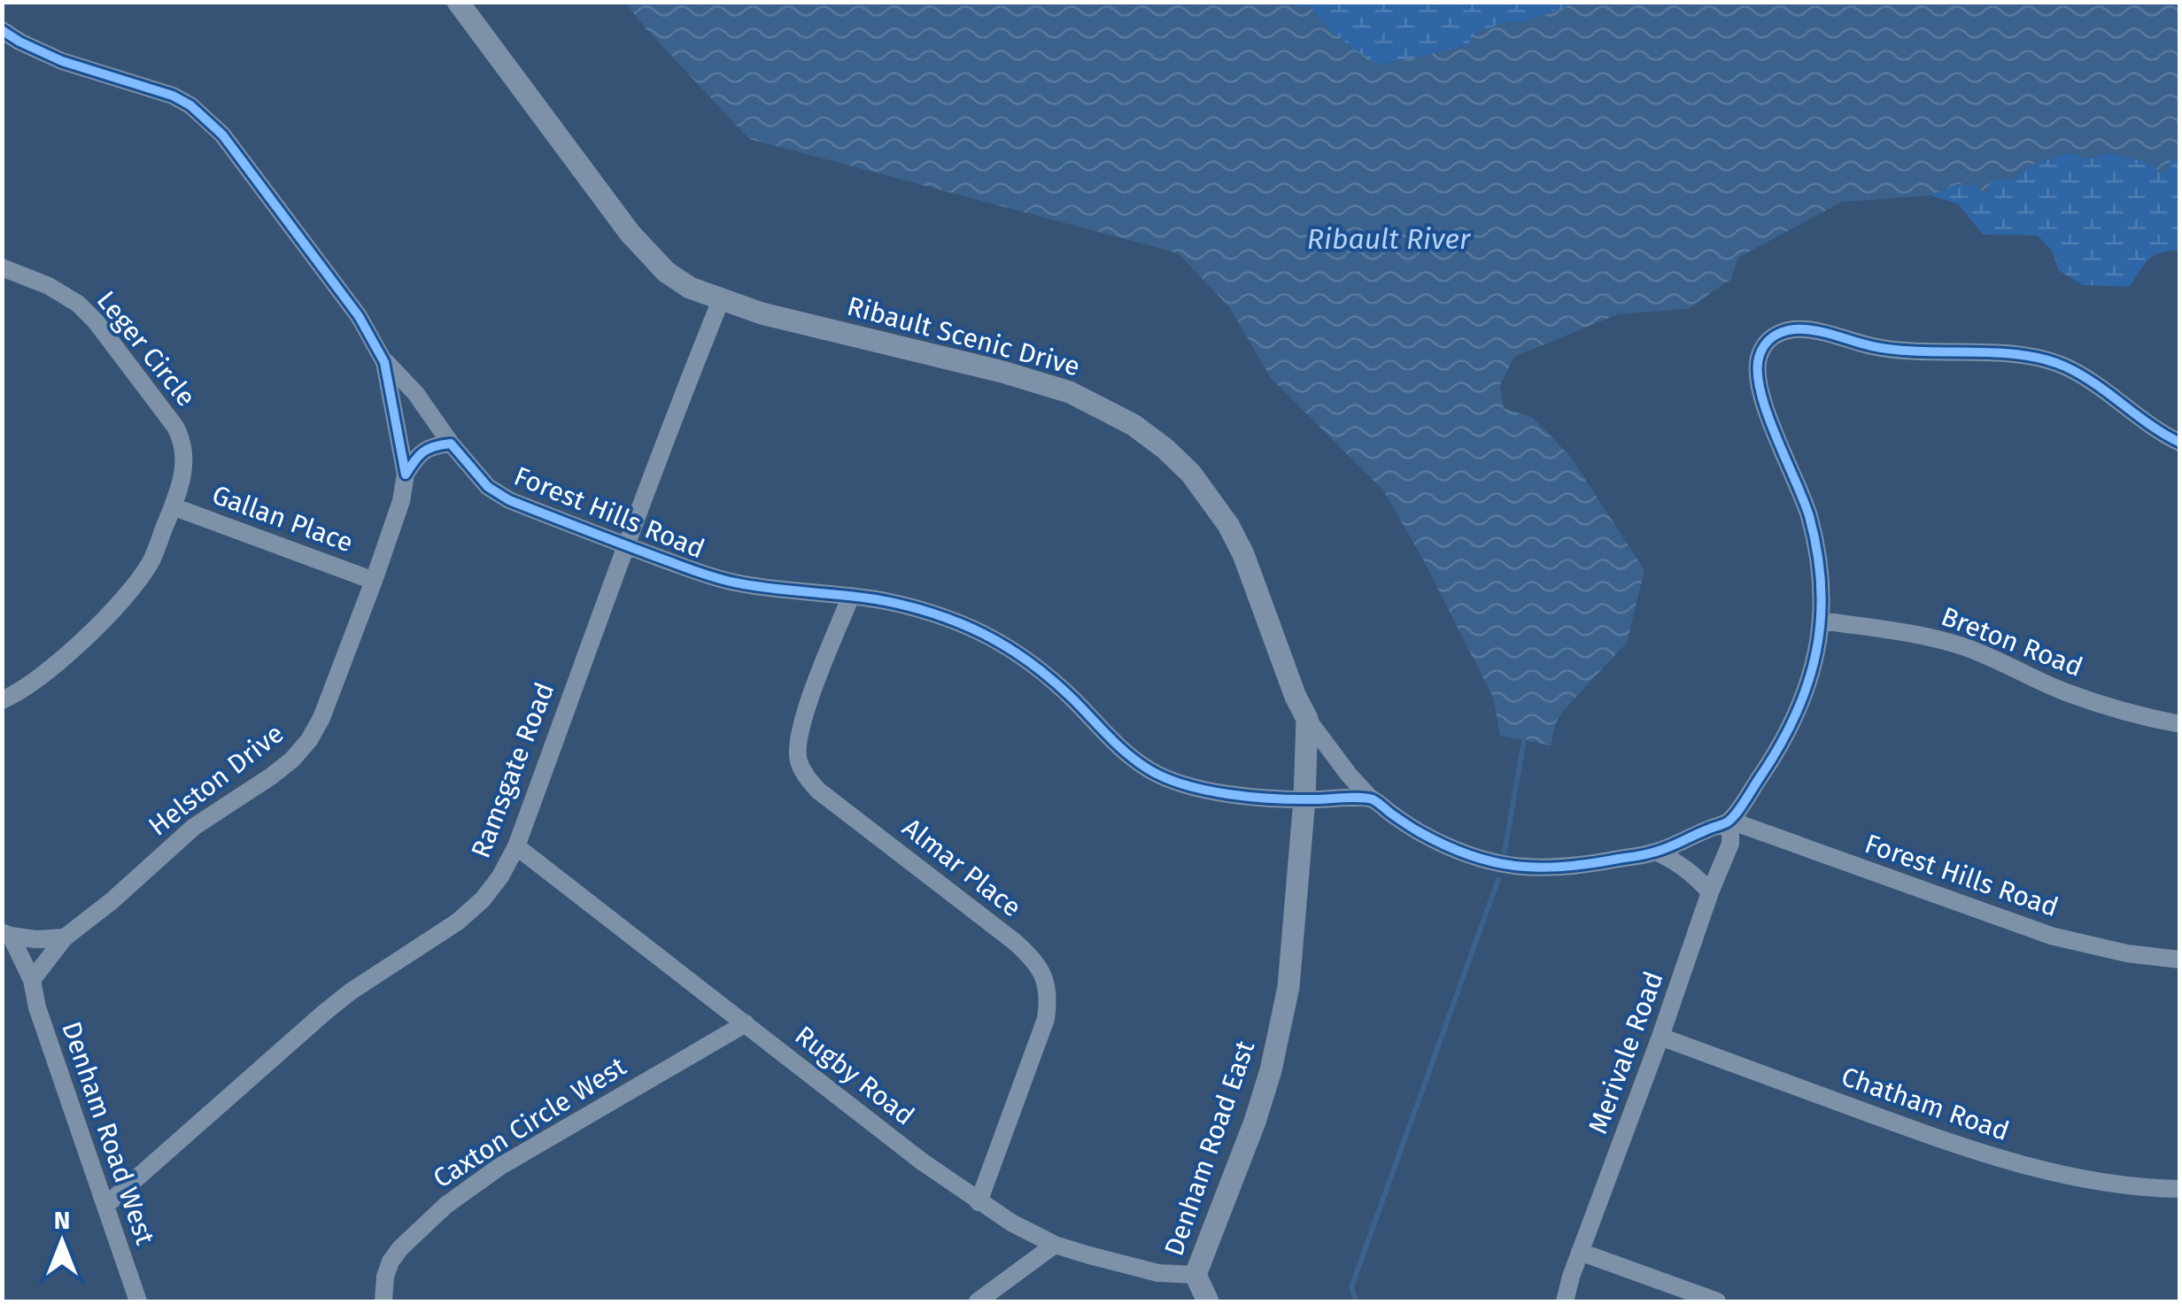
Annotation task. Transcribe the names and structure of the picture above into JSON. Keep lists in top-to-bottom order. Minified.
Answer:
{"streets":{"street":["Ribault Scenic Drive","Leger Circle","Forest Hills Road","Gallan Place","Breton Road","Ramsgate Road","Helston Drive","Almar Place","Merivale Road","Rugby Road","Chatham Road","Caxton Circle West","Denham Road West","Denham Road East"]},"crossings":[["Ribault Scenic Drive","Forest Hills Road"],["Ribault Scenic Drive","Ramsgate Road"],["Ribault Scenic Drive","Denham Road East"],["Leger Circle","Gallan Place"],["Forest Hills Road","Ramsgate Road"],["Forest Hills Road","Almar Place"],["Forest Hills Road","Merivale Road"],["Forest Hills Road","Denham Road East"],["Gallan Place","Helston Drive"],["Ramsgate Road","Rugby Road"],["Ramsgate Road","Denham Road West"],["Helston Drive","Denham Road West"],["Almar Place","Rugby Road"],["Merivale Road","Chatham Road"],["Rugby Road","Caxton Circle West"],["Rugby Road","Denham Road East"]],"water":["Ribault River"],"north":"top"}
